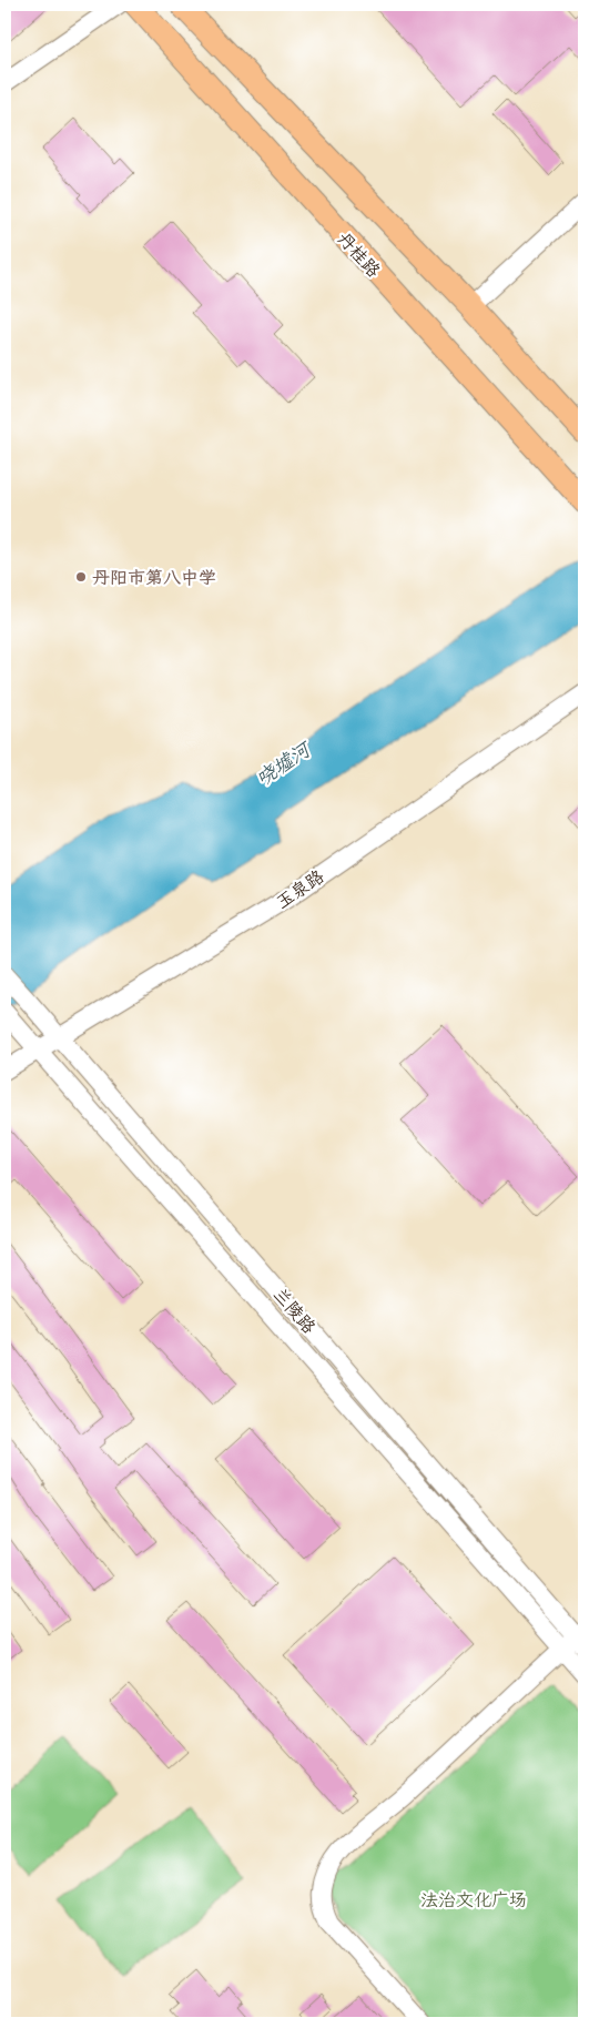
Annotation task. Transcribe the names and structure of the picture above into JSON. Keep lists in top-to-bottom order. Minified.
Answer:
{"streets":{"main road":["丹桂路"],"street":["玉泉路","兰陵路"]},"crossings":[["玉泉路","兰陵路"]],"water":["哓墟河"],"parks":["法治文化广场"],"places":["丹阳市第八中学"]}
